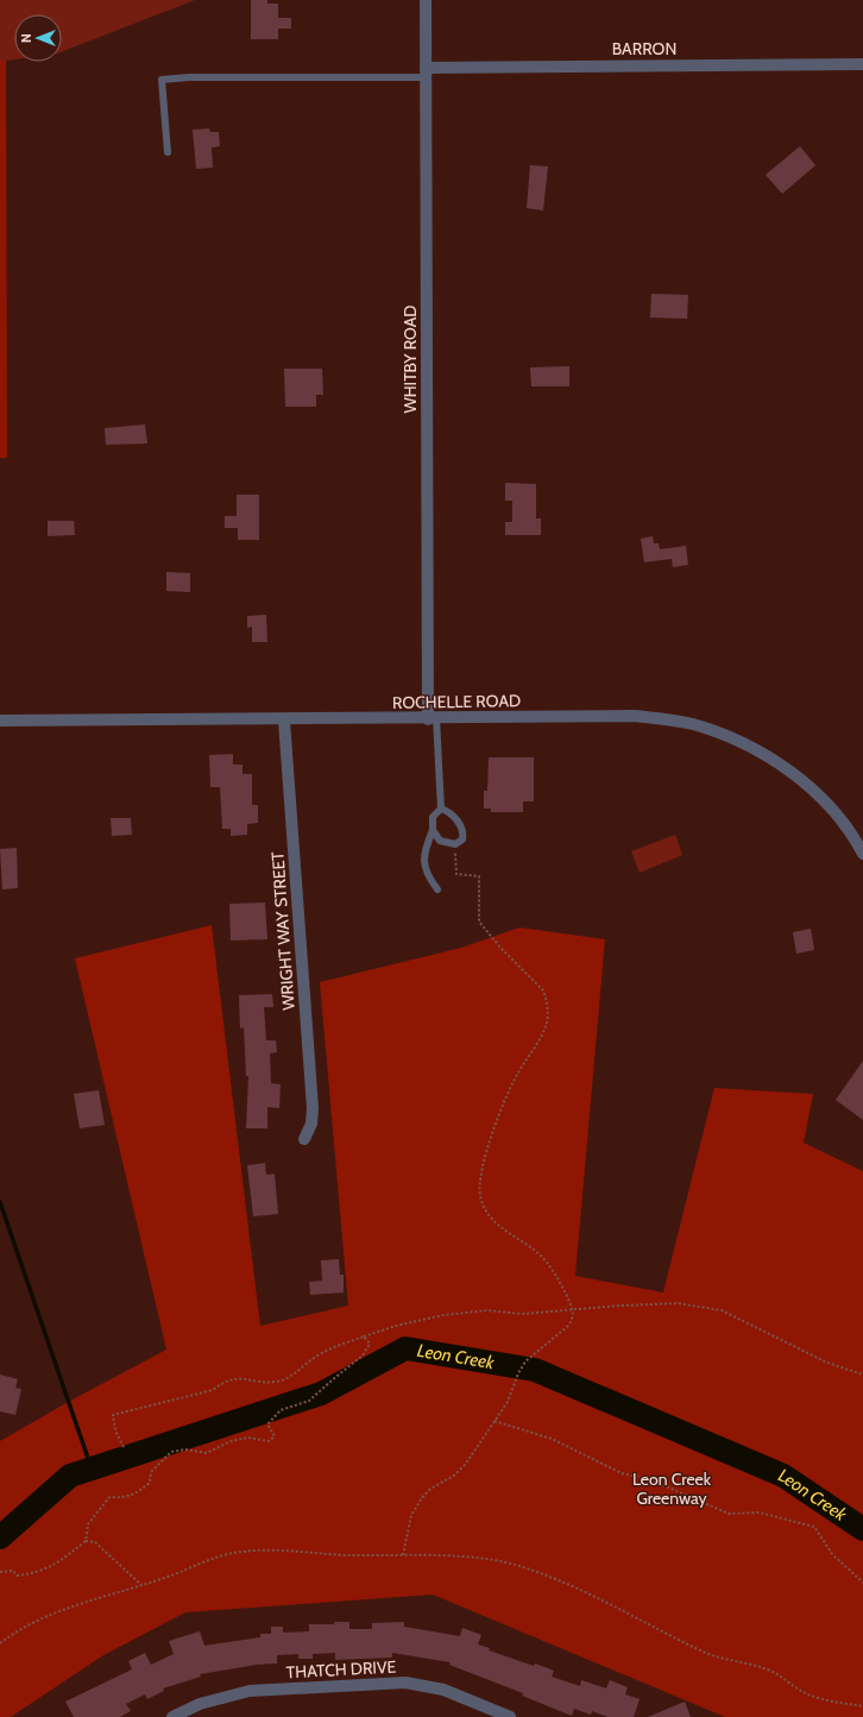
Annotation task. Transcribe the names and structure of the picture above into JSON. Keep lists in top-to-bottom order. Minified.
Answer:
{"streets":{"street":["BARRON","WHITBY ROAD","ROCHELLE ROAD","WRIGHT WAY STREET","THATCH DRIVE"]},"crossings":[["BARRON","WHITBY ROAD"],["WHITBY ROAD","ROCHELLE ROAD"],["ROCHELLE ROAD","WRIGHT WAY STREET"]],"water":["Leon Creek"],"parks":["Leon Creek Greenway"],"north":"left"}
